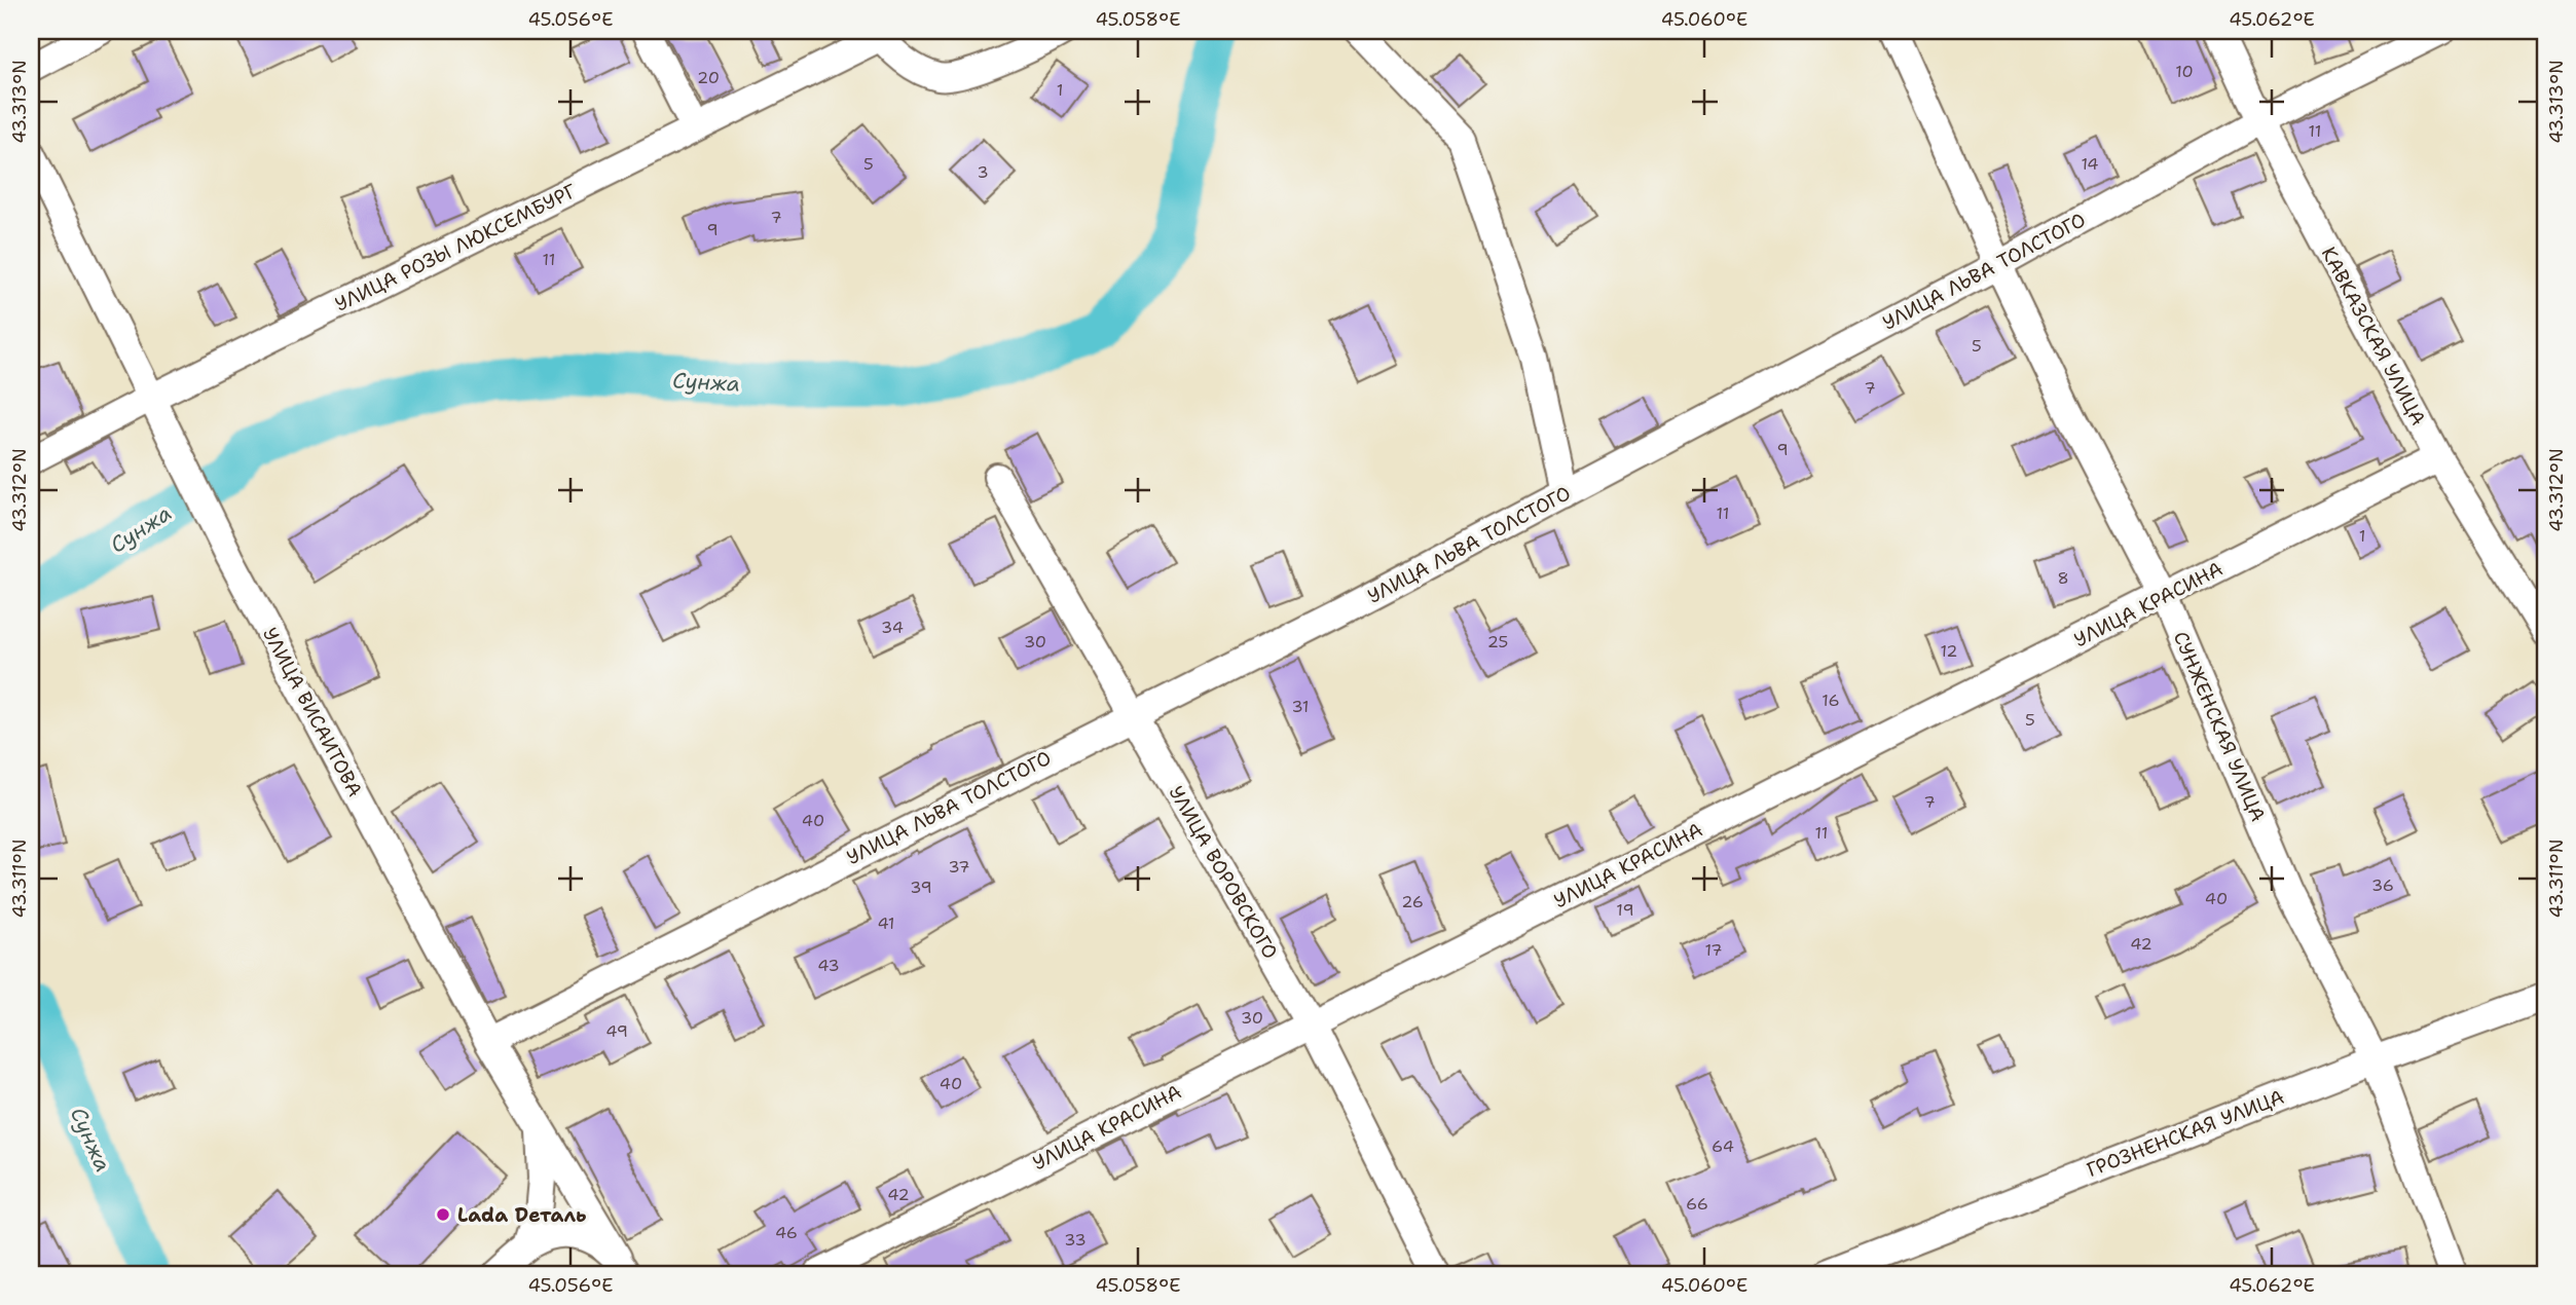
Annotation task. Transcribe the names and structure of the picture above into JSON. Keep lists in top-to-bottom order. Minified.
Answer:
{"streets":{"street":["УЛИЦА РОЗЫ ЛЮКСЕМБУРГ","УЛИЦА ЛЬВА ТОЛСТОГО","КАВКАЗСКАЯ УЛИЦА","УЛИЦА КРАСИНА","УЛИЦА ВИСАИТОВА","СУНЖЕНСКАЯ УЛИЦА","УЛИЦА ВОРОВСКОГО","ГРОЗНЕНСКАЯ УЛИЦА"]},"crossings":[["УЛИЦА РОЗЫ ЛЮКСЕМБУРГ","УЛИЦА ВИСАИТОВА"],["УЛИЦА ЛЬВА ТОЛСТОГО","КАВКАЗСКАЯ УЛИЦА"],["УЛИЦА ЛЬВА ТОЛСТОГО","УЛИЦА ВИСАИТОВА"],["УЛИЦА ЛЬВА ТОЛСТОГО","СУНЖЕНСКАЯ УЛИЦА"],["УЛИЦА ЛЬВА ТОЛСТОГО","УЛИЦА ВОРОВСКОГО"],["КАВКАЗСКАЯ УЛИЦА","УЛИЦА КРАСИНА"],["УЛИЦА КРАСИНА","СУНЖЕНСКАЯ УЛИЦА"],["УЛИЦА КРАСИНА","УЛИЦА ВОРОВСКОГО"],["СУНЖЕНСКАЯ УЛИЦА","ГРОЗНЕНСКАЯ УЛИЦА"]],"water":["Сунжа"],"places":["Lada Dеталь"],"house_numbers":["10","20","1","11","5","14","3","7","9","11","5","7","9","11","1","8","34","30","25","12","16","31","5","7","40","11","37","36","39","40","26","19","41","42","17","43","30","49","40","64","42","66","46","33"],"coordinates":["45.056°E","45.058°E","45.060°E","45.062°E","43.313°N","43.312°N","43.311°N"]}
